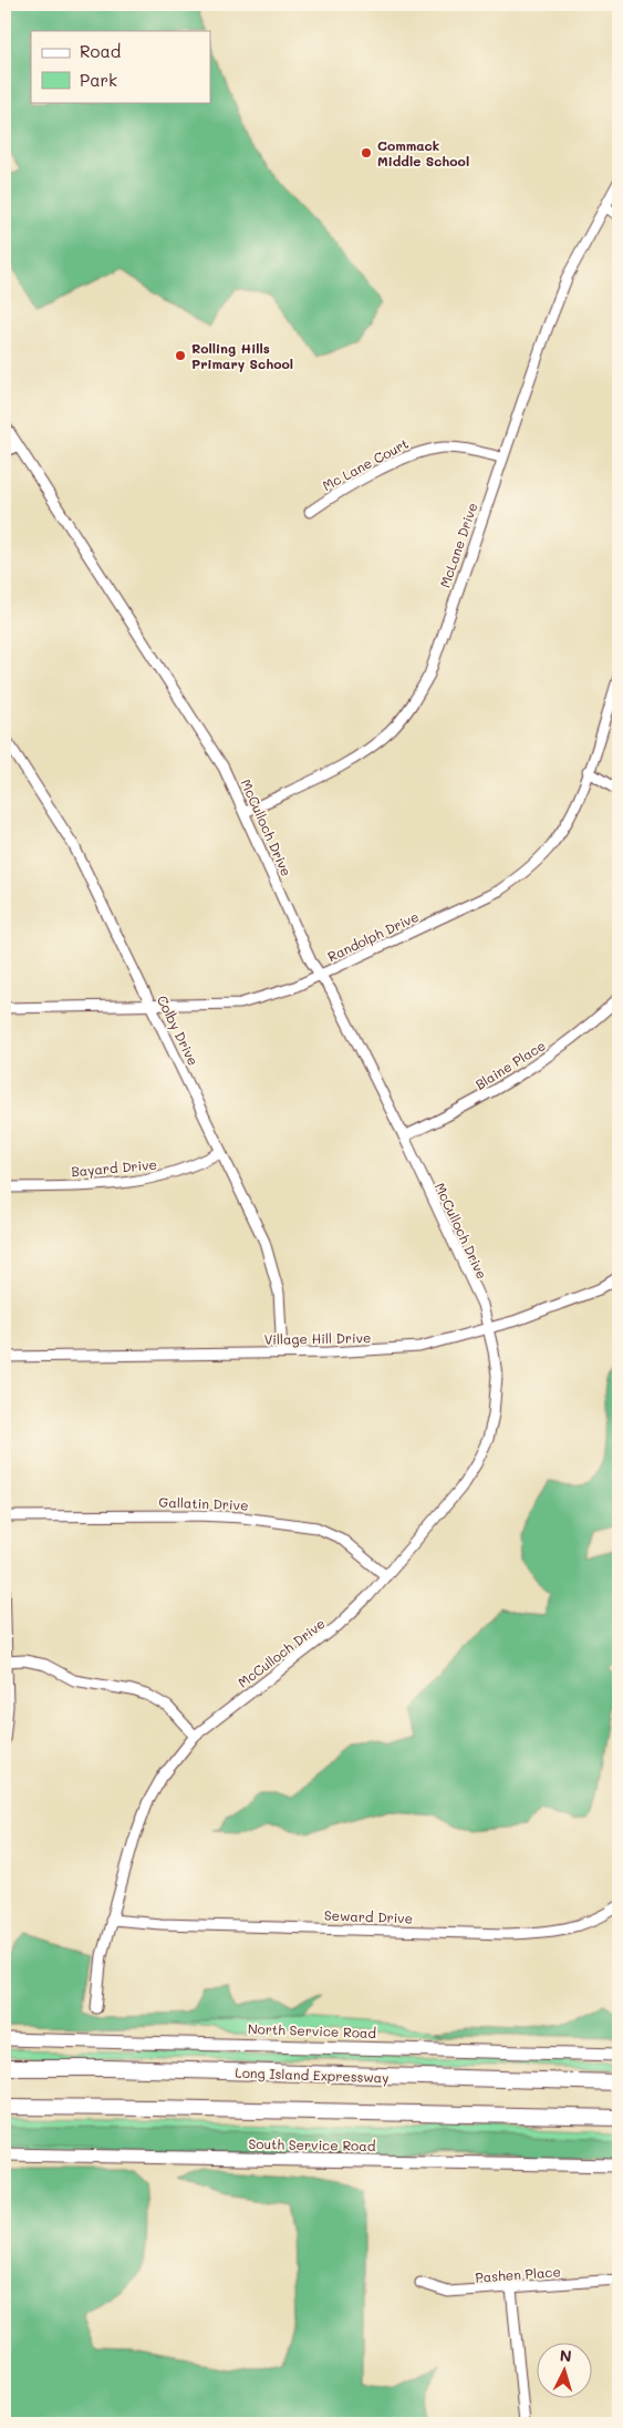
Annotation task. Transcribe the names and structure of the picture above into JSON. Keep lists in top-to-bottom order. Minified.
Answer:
{"streets":{"highway":["Long Island Expressway"],"main road":["North Service Road","South Service Road"],"street":["Mc Lane Court","McLane Drive","McCulloch Drive","Randolph Drive","Colby Drive","Blaine Place","Bayard Drive","Village Hill Drive","Gallatin Drive","Seward Drive","Pashen Place"]},"crossings":[["Mc Lane Court","McLane Drive"],["McLane Drive","McCulloch Drive"],["McCulloch Drive","Randolph Drive"],["McCulloch Drive","Blaine Place"],["McCulloch Drive","Village Hill Drive"],["McCulloch Drive","Gallatin Drive"],["McCulloch Drive","Seward Drive"],["Randolph Drive","Colby Drive"],["Colby Drive","Bayard Drive"],["Colby Drive","Village Hill Drive"]],"places":["Commack Middle School","Rolling Hills Primary School"],"legend":["Road","Park"],"north":"top"}
